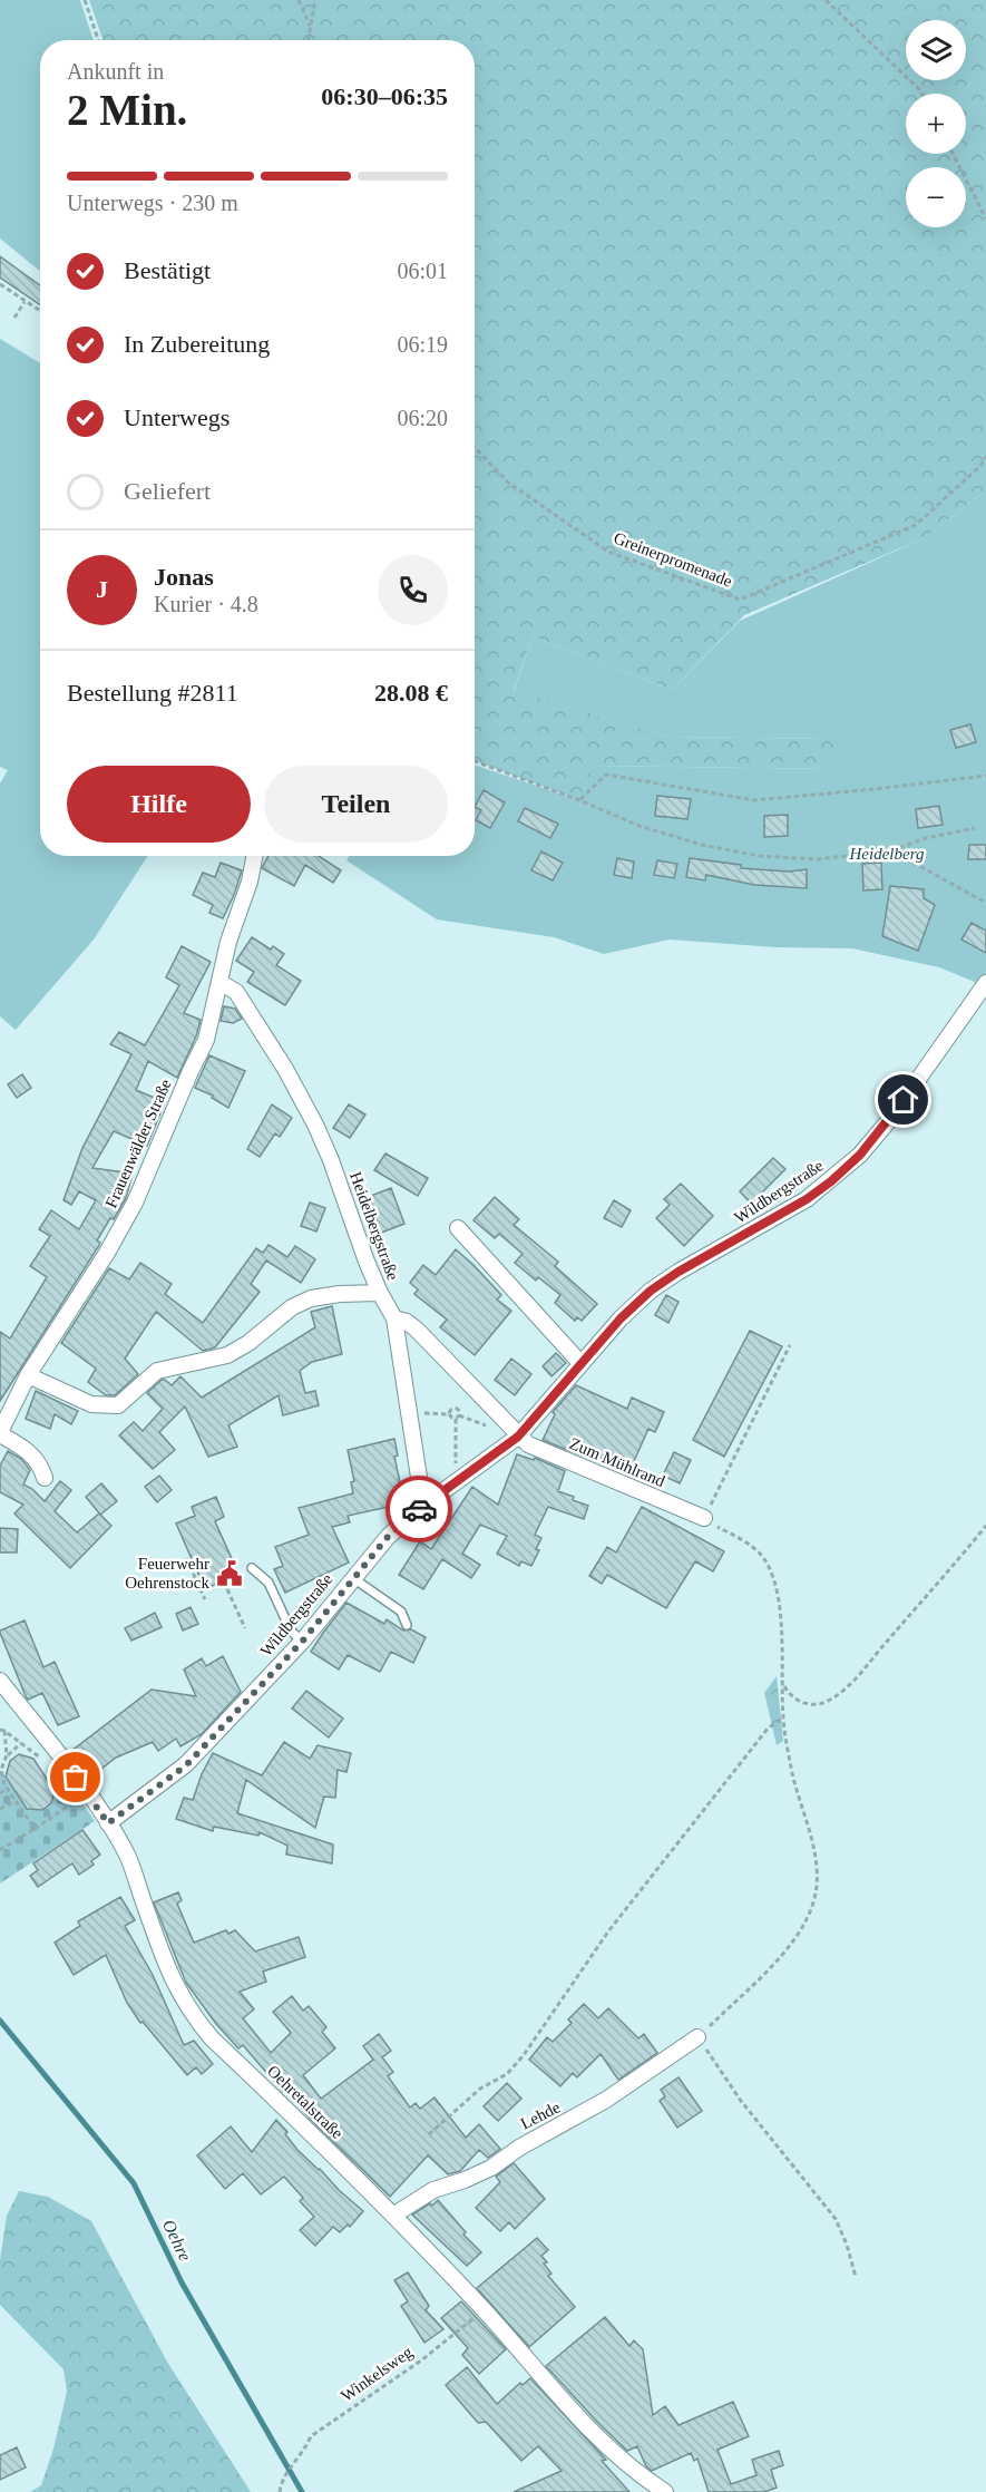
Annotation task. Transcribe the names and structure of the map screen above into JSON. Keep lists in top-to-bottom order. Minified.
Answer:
{"streets":{"street":["Frauenwälder Straße","Wildbergstraße","Heidelbergstraße","Zum Mühlrand","Oehretalstraße","Lehde"],"path":["Greinerpromenade","Winkelsweg"]},"crossings":[["Frauenwälder Straße","Heidelbergstraße"],["Wildbergstraße","Heidelbergstraße"],["Wildbergstraße","Zum Mühlrand"],["Wildbergstraße","Oehretalstraße"],["Oehretalstraße","Lehde"],["Oehretalstraße","Winkelsweg"]],"water":["Oehre"],"parks":["Heidelberg"],"places":{"public building":["Feuerwehr Oehrenstock"]},"page":{"map_buttons":["+","−"],"heading":["2 Min.","Ankunft in","06:30–06:35"],"panel":["Jonas","Kurier · 4.8","Bestellung #2811","28.08 €"],"bar":"Unterwegs · 230 m","list":[["Bestätigt","06:01"],["In Zubereitung","06:19"],["Unterwegs","06:20"],"Geliefert"],"round":"J","buttons":["Hilfe","Teilen"]}}
